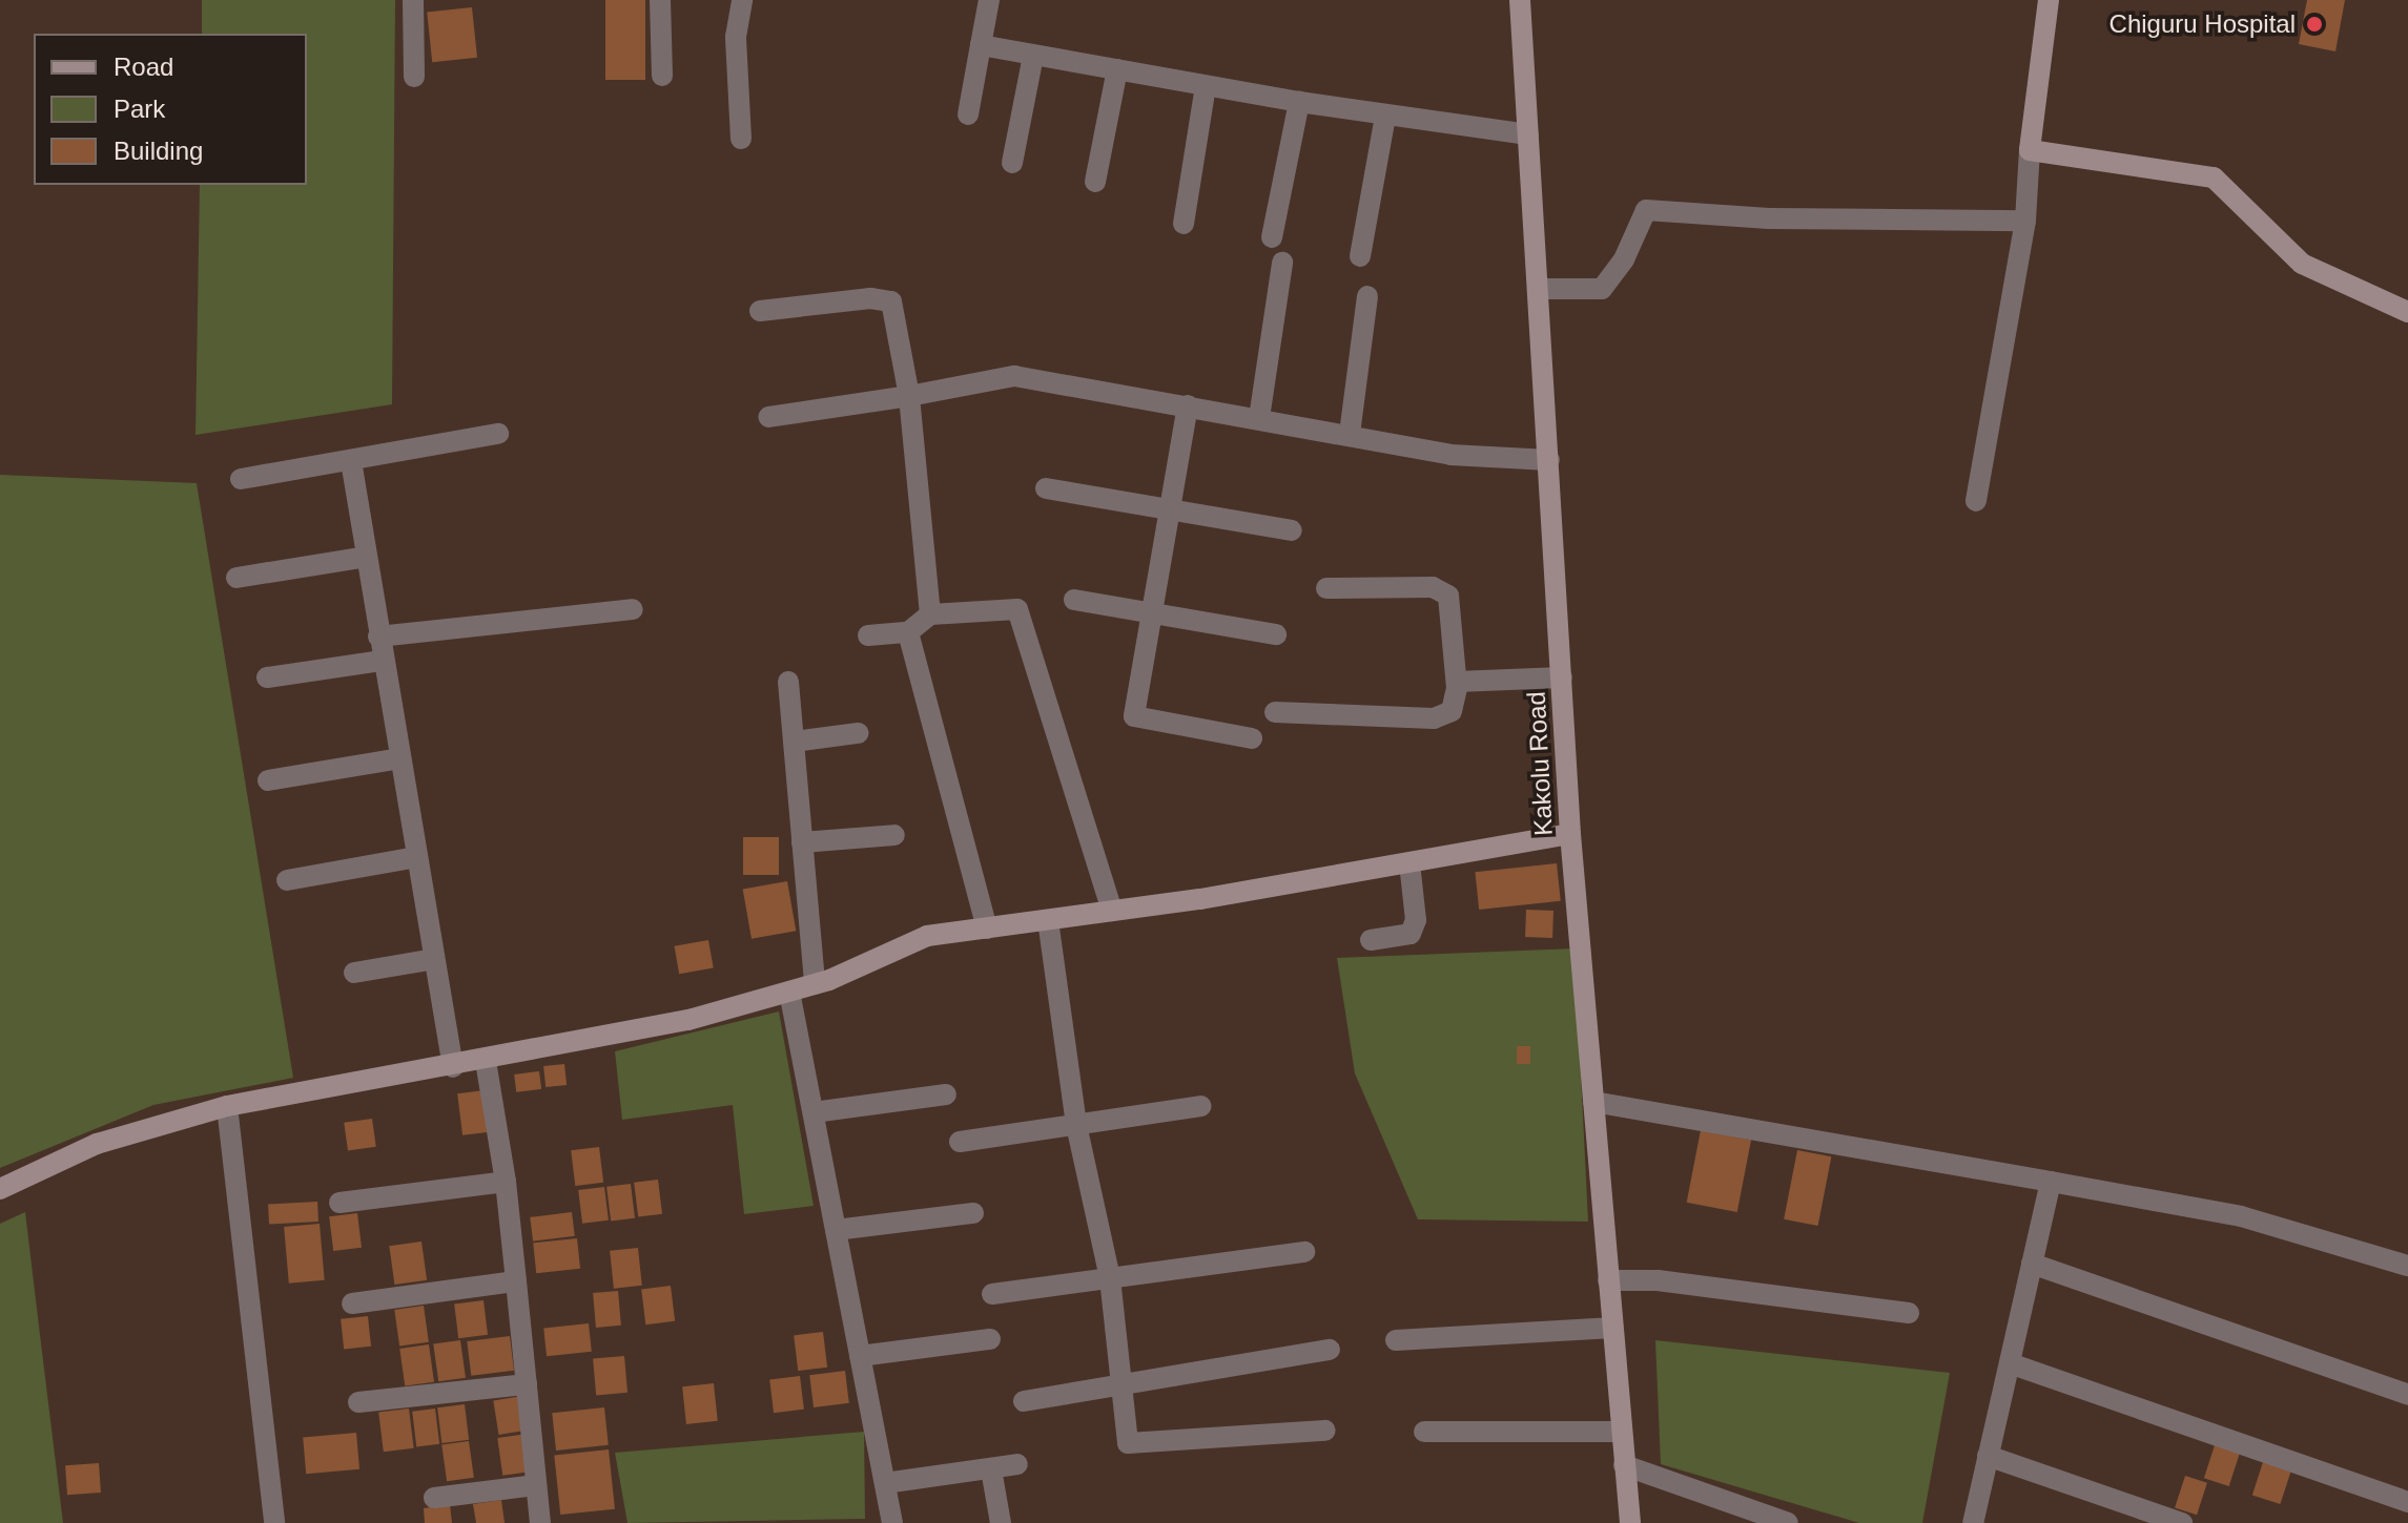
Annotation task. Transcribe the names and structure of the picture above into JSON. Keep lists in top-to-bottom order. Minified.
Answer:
{"streets":{"main road":["Kakolu Road"]},"places":["Chiguru Hospital"],"legend":["Road","Park","Building"]}
